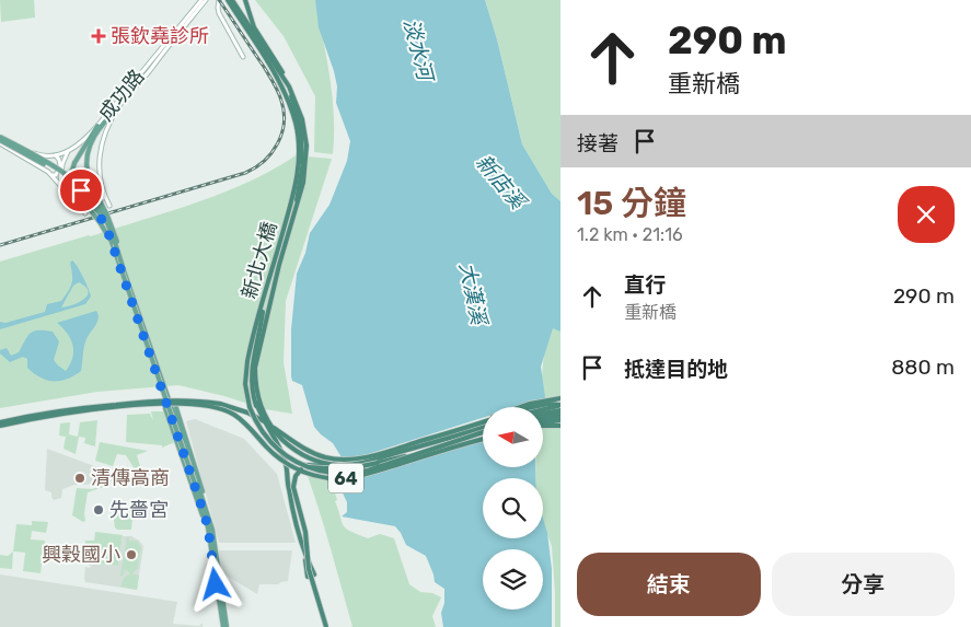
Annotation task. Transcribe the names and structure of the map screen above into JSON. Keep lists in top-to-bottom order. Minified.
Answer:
{"streets":{"highway":["新北大橋","64"],"main road":["成功路"]},"water":["淡水河","新店溪","大漢溪"],"places":{"health":["張欽堯診所"],"other":["清傳高商","先嗇宮","興穀國小"]},"north":"left","page":{"turn":["290 m","重新橋"],"then":"接著","heading":["15 分鐘","1.2 km · 21:16"],"list":[{"name":"直行","note":"重新橋","value":"290 m"},{"name":"抵達目的地","value":"880 m"}],"buttons":["結束","分享"]}}
